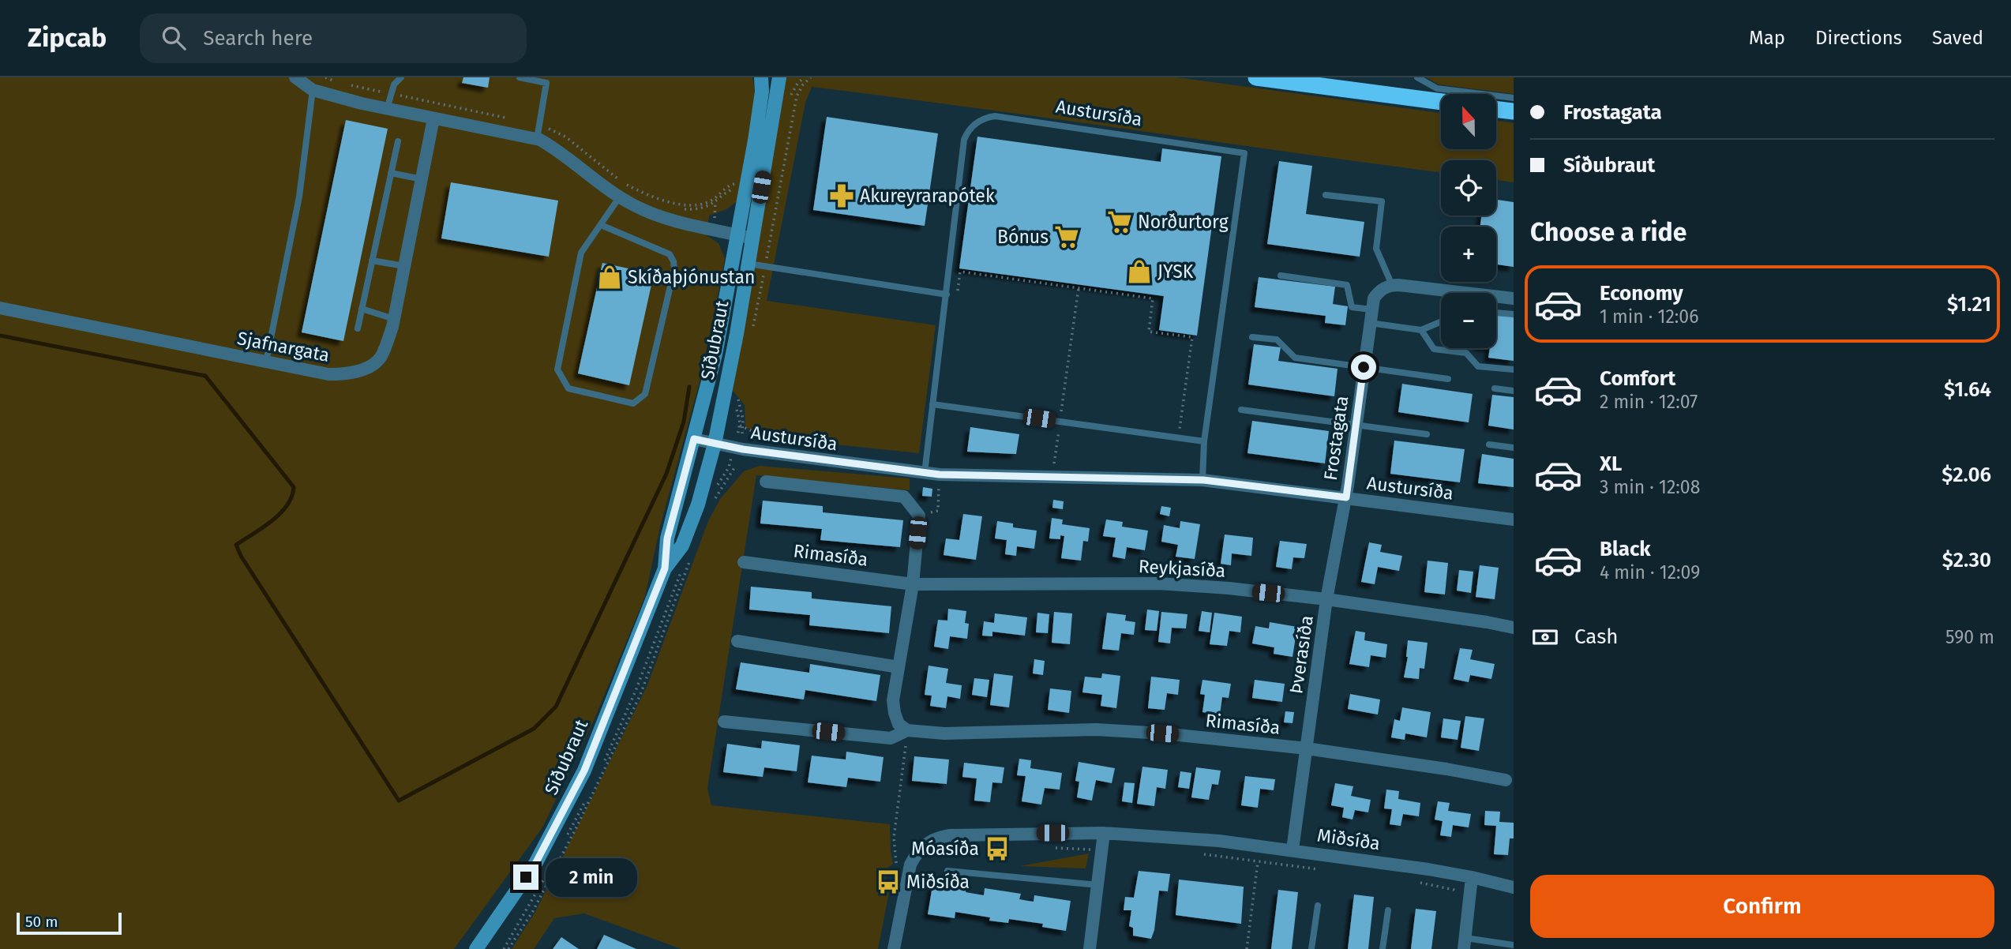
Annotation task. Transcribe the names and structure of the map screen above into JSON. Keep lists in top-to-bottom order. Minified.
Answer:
{"streets":{"street":["Austursíða","Síðubraut","Sjafnargata","Frostagata","Rimasíða","Reykjasíða","Þverasíða","Miðsíða"]},"crossings":[["Austursíða","Síðubraut"],["Austursíða","Frostagata"],["Austursíða","Þverasíða"],["Frostagata","Þverasíða"],["Rimasíða","Reykjasíða"],["Rimasíða","Þverasíða"],["Reykjasíða","Þverasíða"],["Þverasíða","Miðsíða"]],"places":{"pharmacy":["Akureyrarapótek"],"supermarket":["Norðurtorg","Bónus"],"shop":["JYSK","Skíðaþjónustan"],"bus stop":["Móasíða","Miðsíða"]},"scale_bar":"50 m","north":"top","page":{"header":"Zipcab","search":"Search here","nav":["Map","Directions","Saved"],"banner":["Frostagata","Síðubraut"],"map_buttons":["+","−"],"heading":"Choose a ride","list":[{"name":"Economy","note":"1 min · 12:06","value":"$1.21"},{"name":"Comfort","note":"2 min · 12:07","value":"$1.64"},{"name":"XL","note":"3 min · 12:08","value":"$2.06"},{"name":"Black","note":"4 min · 12:09","value":"$2.30"}],"pay":["Cash","590 m"],"bubble":"2 min","buttons":"Confirm","scale":"50 m"}}
